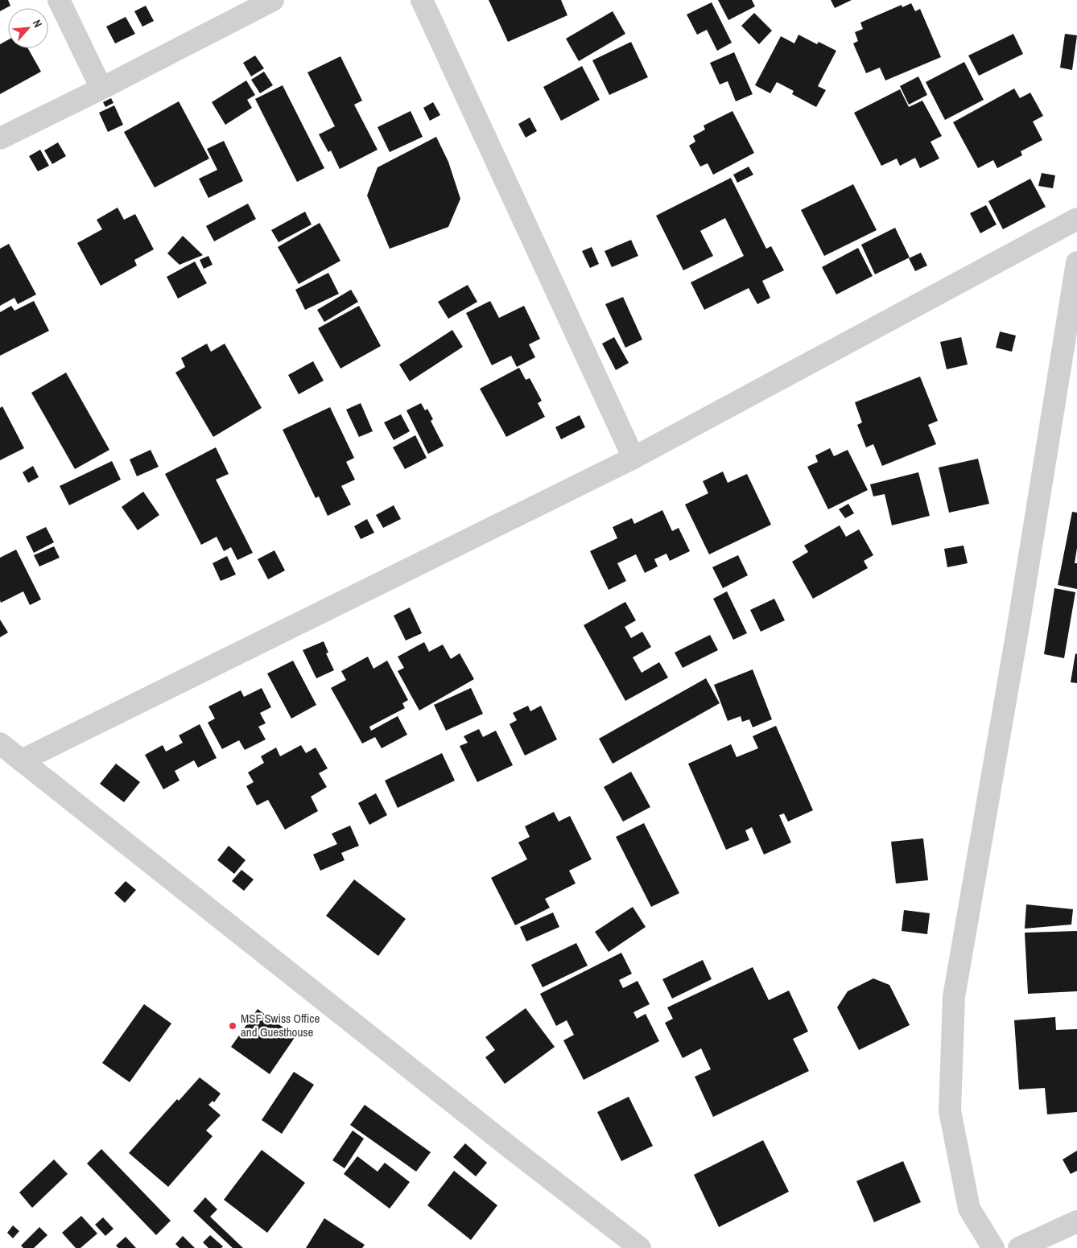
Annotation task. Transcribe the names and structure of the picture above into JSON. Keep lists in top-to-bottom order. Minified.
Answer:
{"places":["MSF Swiss Office and Guesthouse"],"north":"top right"}
